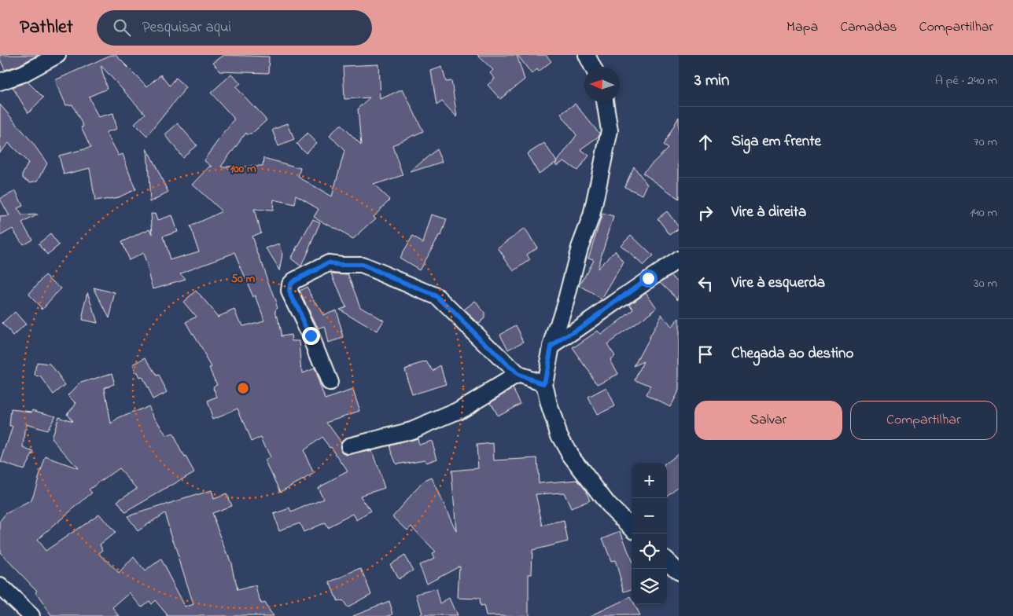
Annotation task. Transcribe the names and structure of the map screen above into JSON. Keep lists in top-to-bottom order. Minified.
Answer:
{"north":"left","page":{"header":"Pathlet","search":"Pesquisar aqui","nav":["Mapa","Camadas","Compartilhar"],"heading":["3 min","A pé · 240 m"],"list":[["Siga em frente","70 m"],["Vire à direita","140 m"],["Vire à esquerda","30 m"],"Chegada ao destino"],"buttons":["Salvar","Compartilhar"],"map_buttons":["+","−"]},"rings":["100 m","50 m"]}
